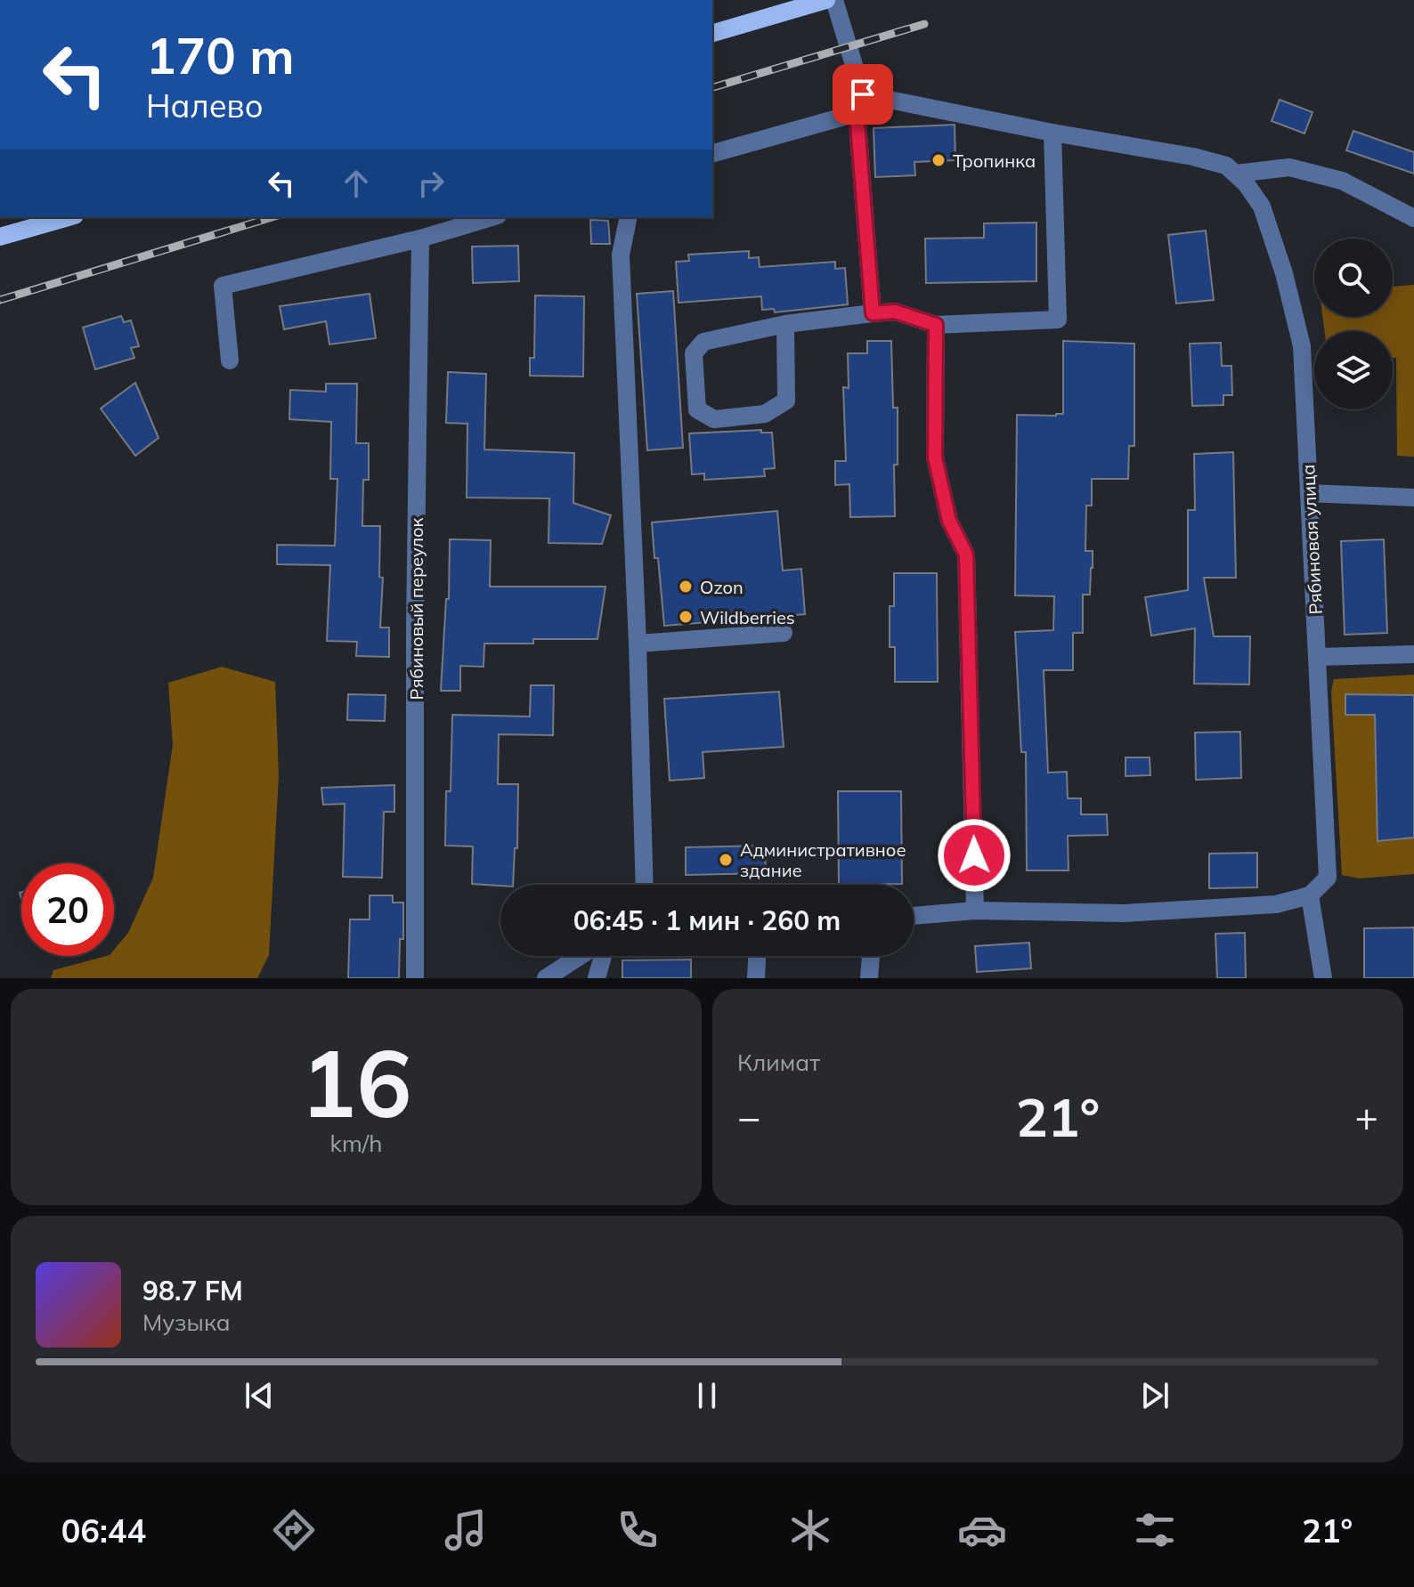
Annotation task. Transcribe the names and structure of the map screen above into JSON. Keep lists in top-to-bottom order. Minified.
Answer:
{"streets":{"street":["Рябиновая улица","Рябиновый переулок"]},"places":["Тропинка","Ozon","Wildberries","Административное здание"],"page":{"turn":["170 m","Налево"],"limit":"20","trip":"06:45 · 1 мин · 260 m","tile":[["16","km/h"],"Климат"],"heat":["−","21°","+"],"song":["98.7 FM","Музыка"],"tabs":["06:44","21°"]}}
